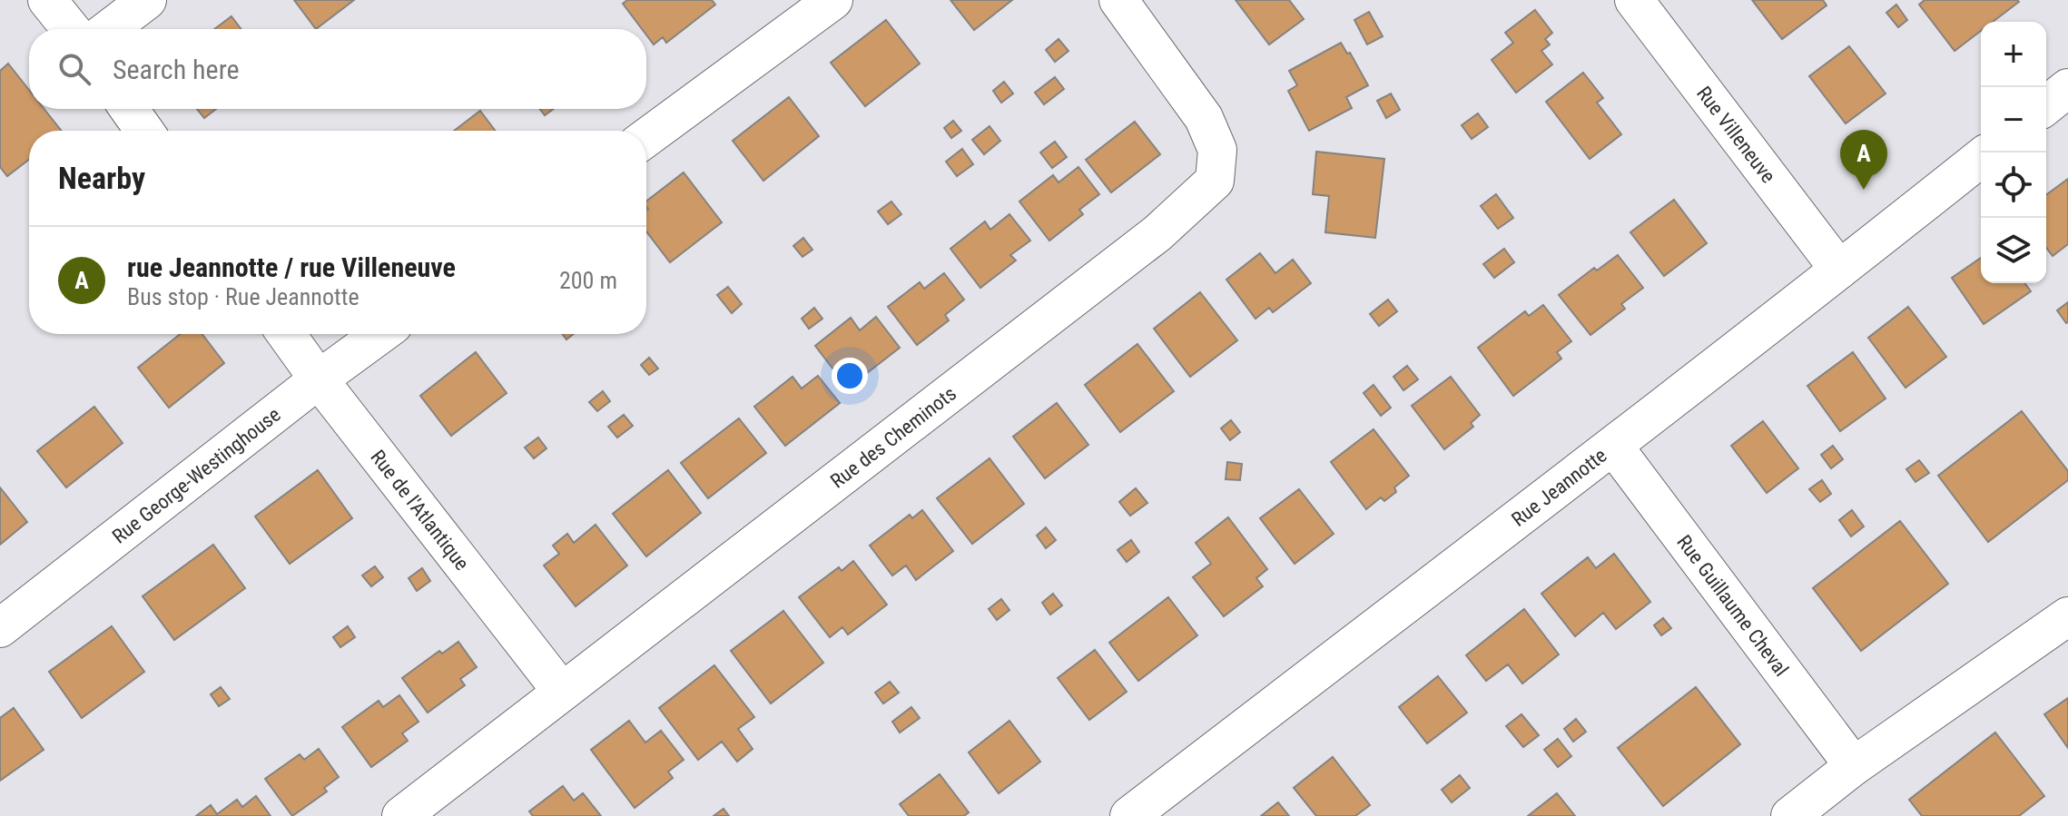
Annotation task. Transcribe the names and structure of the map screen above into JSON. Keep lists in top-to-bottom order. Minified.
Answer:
{"streets":{"street":["Rue Villeneuve","Rue des Cheminots","Rue George-Westinghouse","Rue Jeannotte","Rue de l'Atlantique","Rue Guillaume Cheval"]},"crossings":[["Rue Villeneuve","Rue Jeannotte"],["Rue des Cheminots","Rue de l'Atlantique"],["Rue George-Westinghouse","Rue de l'Atlantique"],["Rue Jeannotte","Rue Guillaume Cheval"]],"page":{"map_buttons":["+","−"],"search":"Search here","pins":"A","heading":"Nearby","list":[{"mark":"A","name":"rue Jeannotte / rue Villeneuve","note":"Bus stop · Rue Jeannotte","value":"200 m"}]}}
